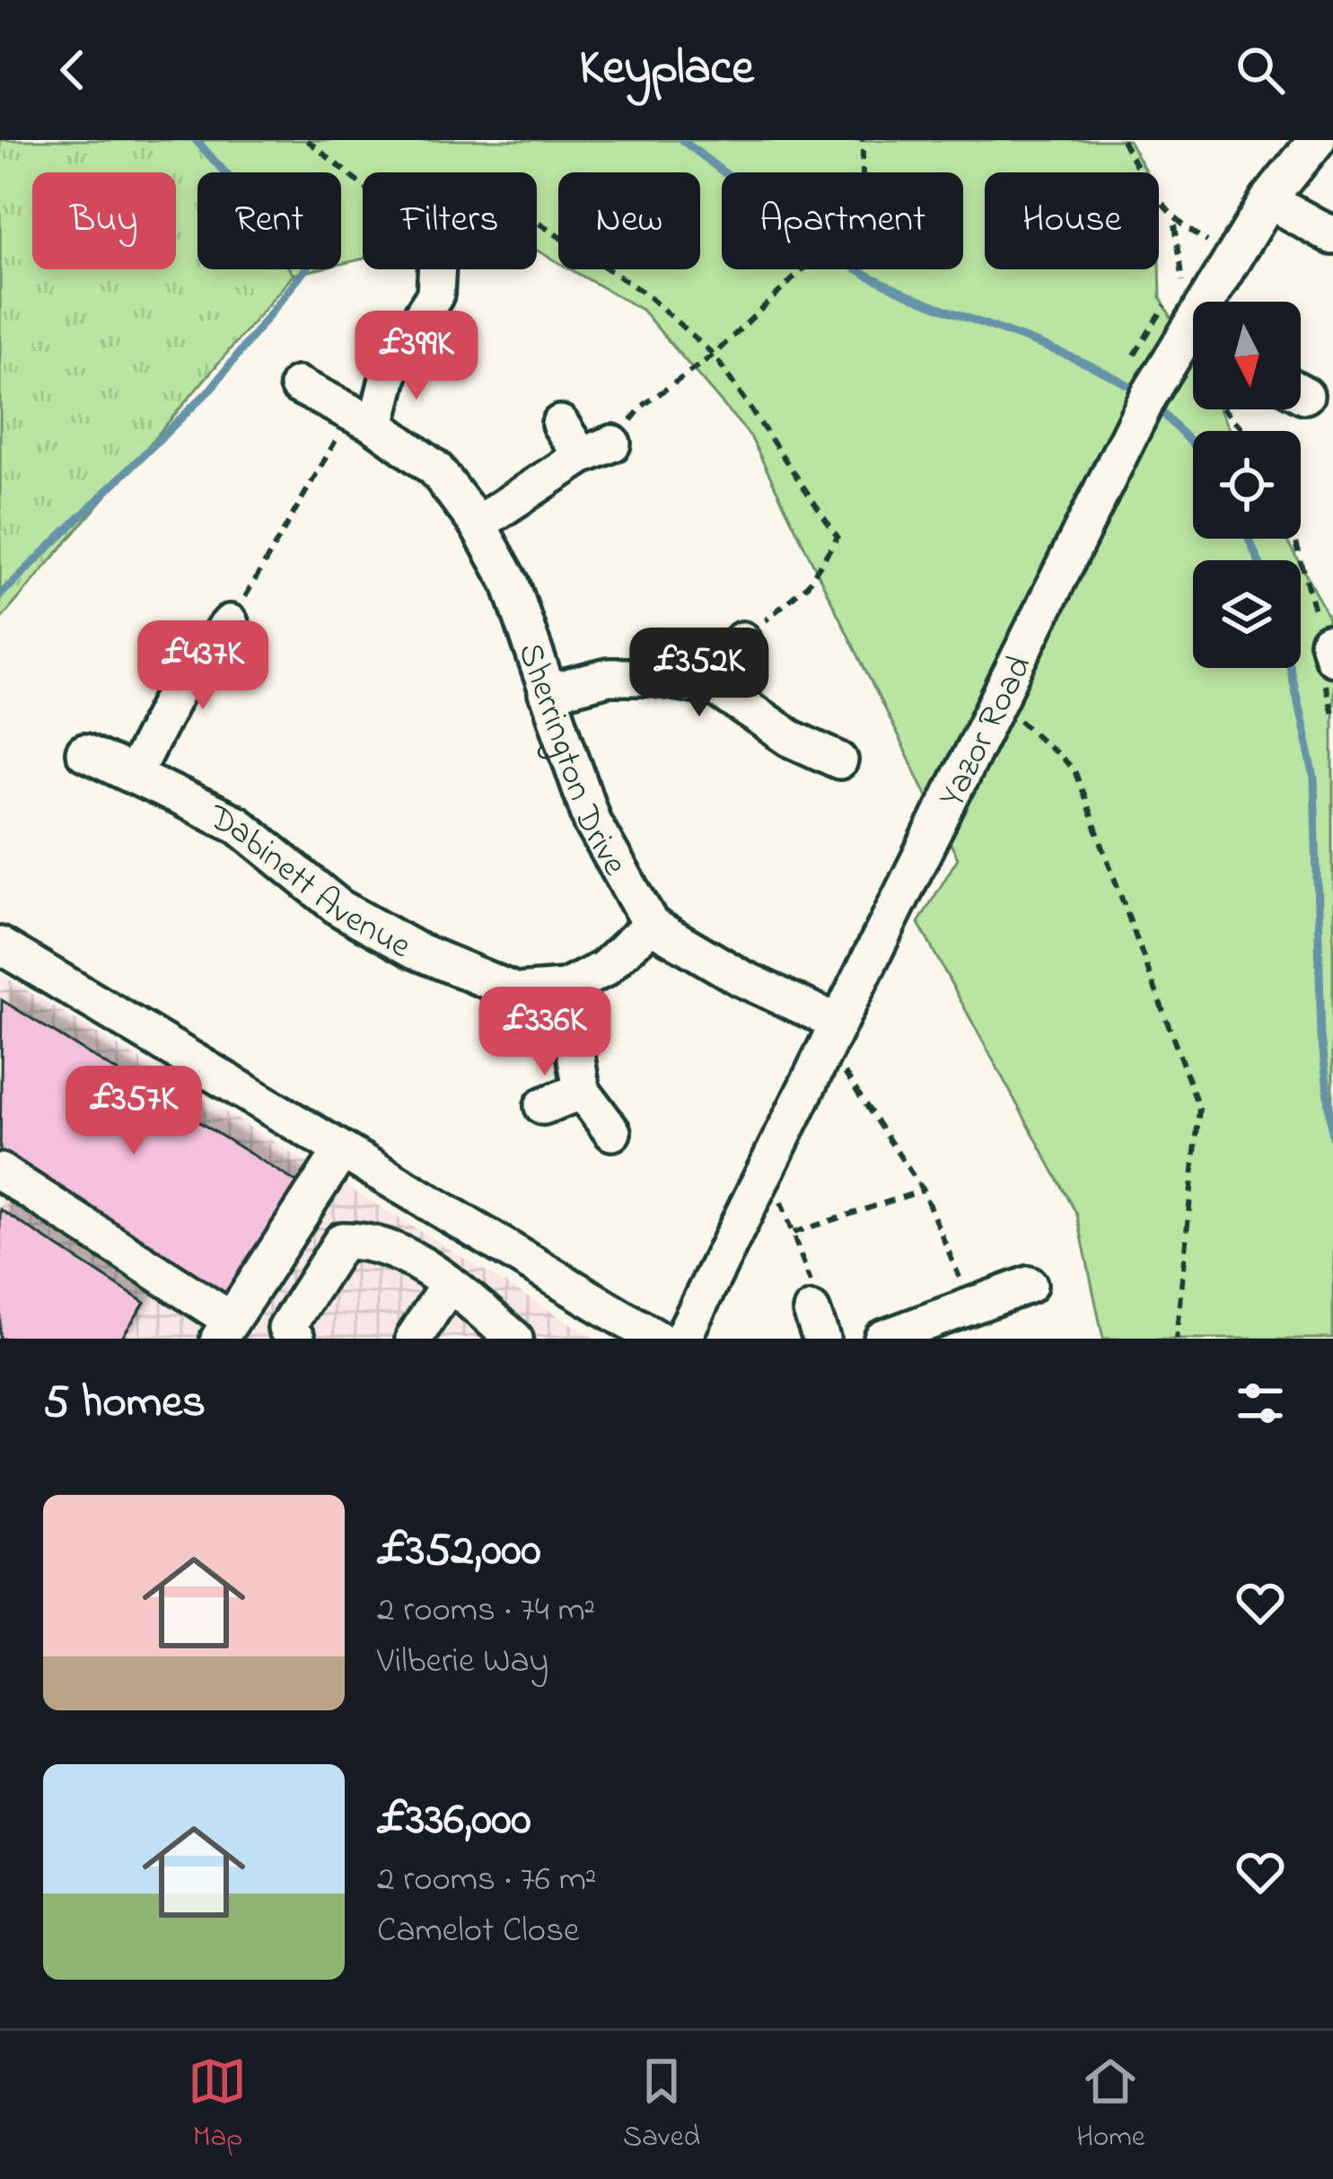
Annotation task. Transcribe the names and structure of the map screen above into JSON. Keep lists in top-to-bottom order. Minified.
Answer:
{"streets":{"street":["Yazor Road","Sherrington Drive","Dabinett Avenue"]},"crossings":[["Yazor Road","Sherrington Drive"],["Sherrington Drive","Dabinett Avenue"]],"north":"bottom","page":{"header":"Keyplace","chip":["Buy","Rent","Filters","New","Apartment","House"],"price":["£399K","£437K","£352K","£336K","£357K"],"heading":"5 homes","list":[{"name":"£352,000","note":"2 rooms · 74 m² · Vilberie Way"},{"name":"£336,000","note":"2 rooms · 76 m² · Camelot Close"}],"tabs":["Map","Saved","Home"]}}
